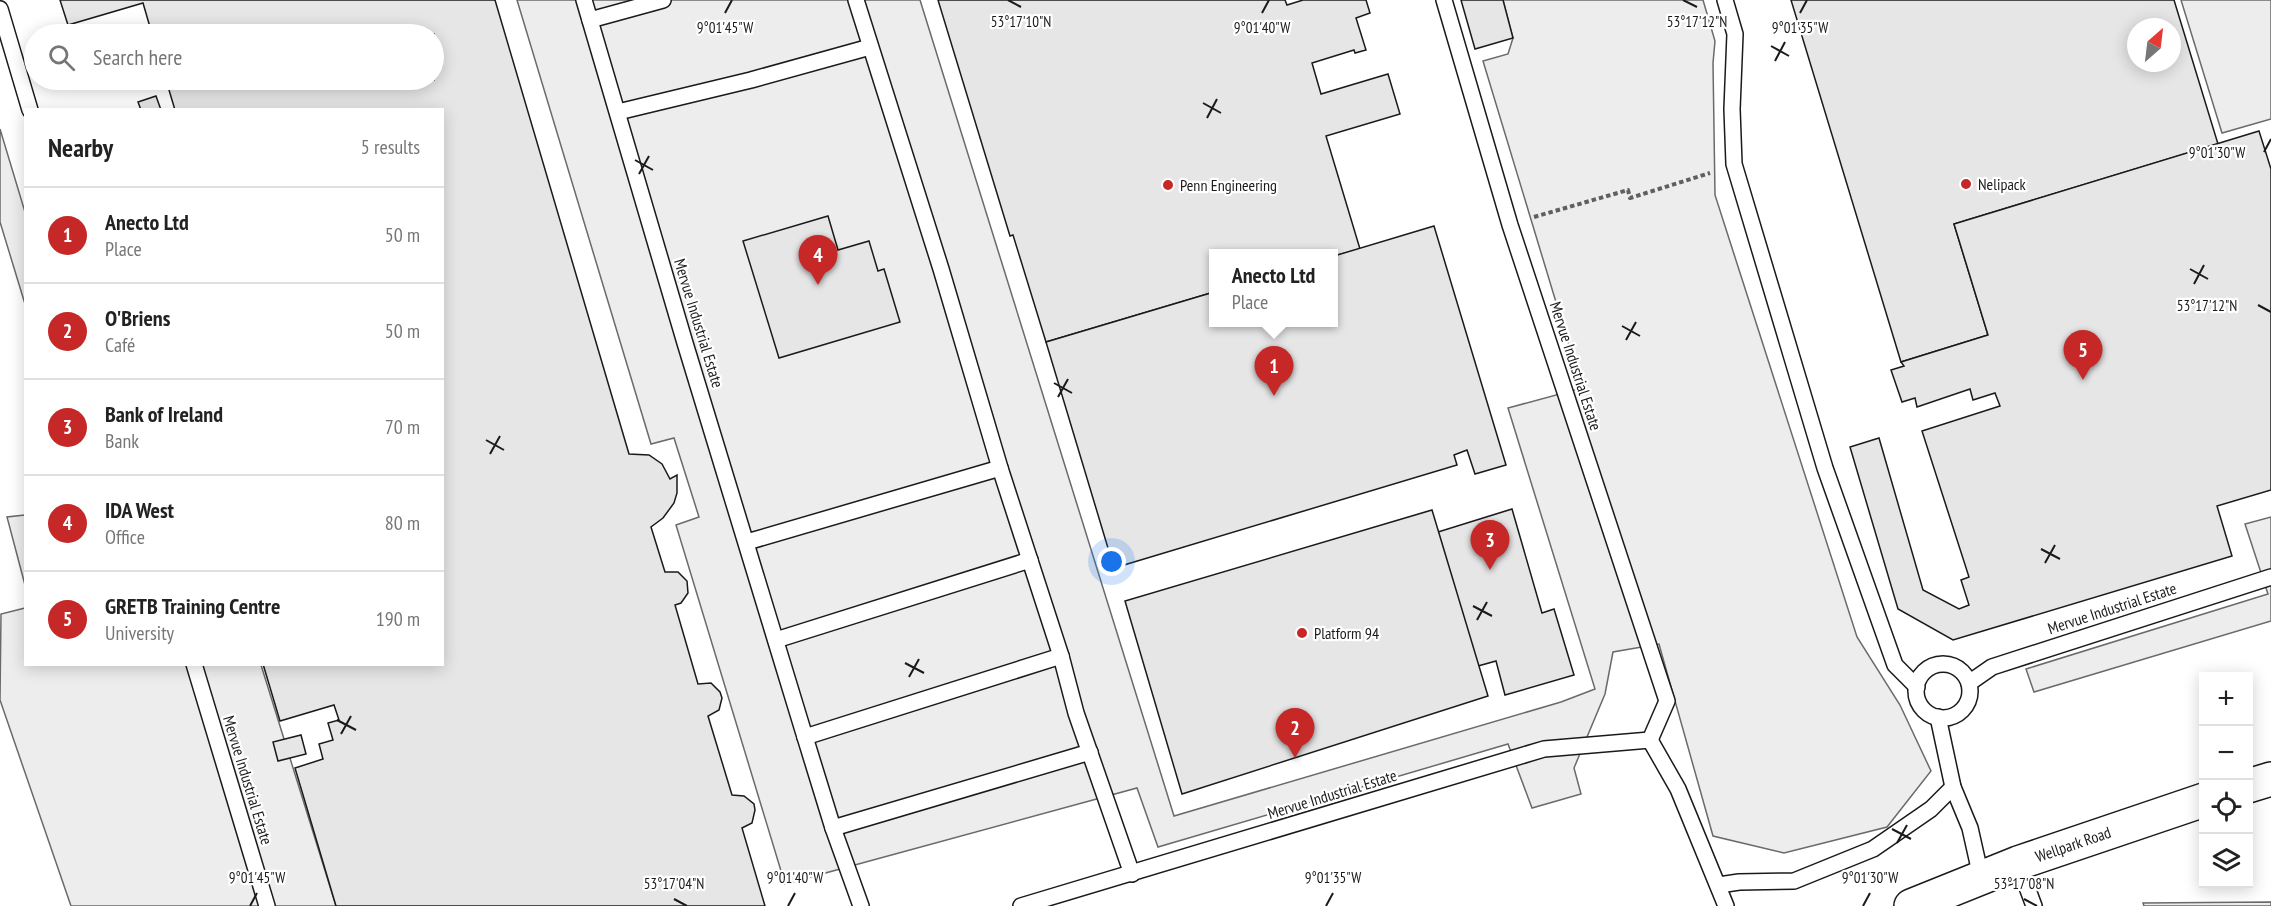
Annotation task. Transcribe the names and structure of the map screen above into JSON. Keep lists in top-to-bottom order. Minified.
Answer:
{"streets":{"main road":["Wellpark Road"],"lane":["Mervue Industrial Estate"]},"places":["Nelipack","Penn Engineering","Platform 94"],"north":"top right","page":{"search":"Search here","heading":["Nearby","5 results"],"list":[{"mark":"1","name":"Anecto Ltd","note":"Place","value":"50 m"},{"mark":"2","name":"O'Briens","note":"Café","value":"50 m"},{"mark":"3","name":"Bank of Ireland","note":"Bank","value":"70 m"},{"mark":"4","name":"IDA West","note":"Office","value":"80 m"},{"mark":"5","name":"GRETB Training Centre","note":"University","value":"190 m"}],"pins":["4","5","1","3","2"],"popup":["Anecto Ltd","Place"],"map_buttons":["+","−"]},"coordinates":["53°17'10\"N","53°17'12\"N","9°01'45\"W","9°01'40\"W","9°01'35\"W","9°01'30\"W","53°17'04\"N","53°17'08\"N"]}
